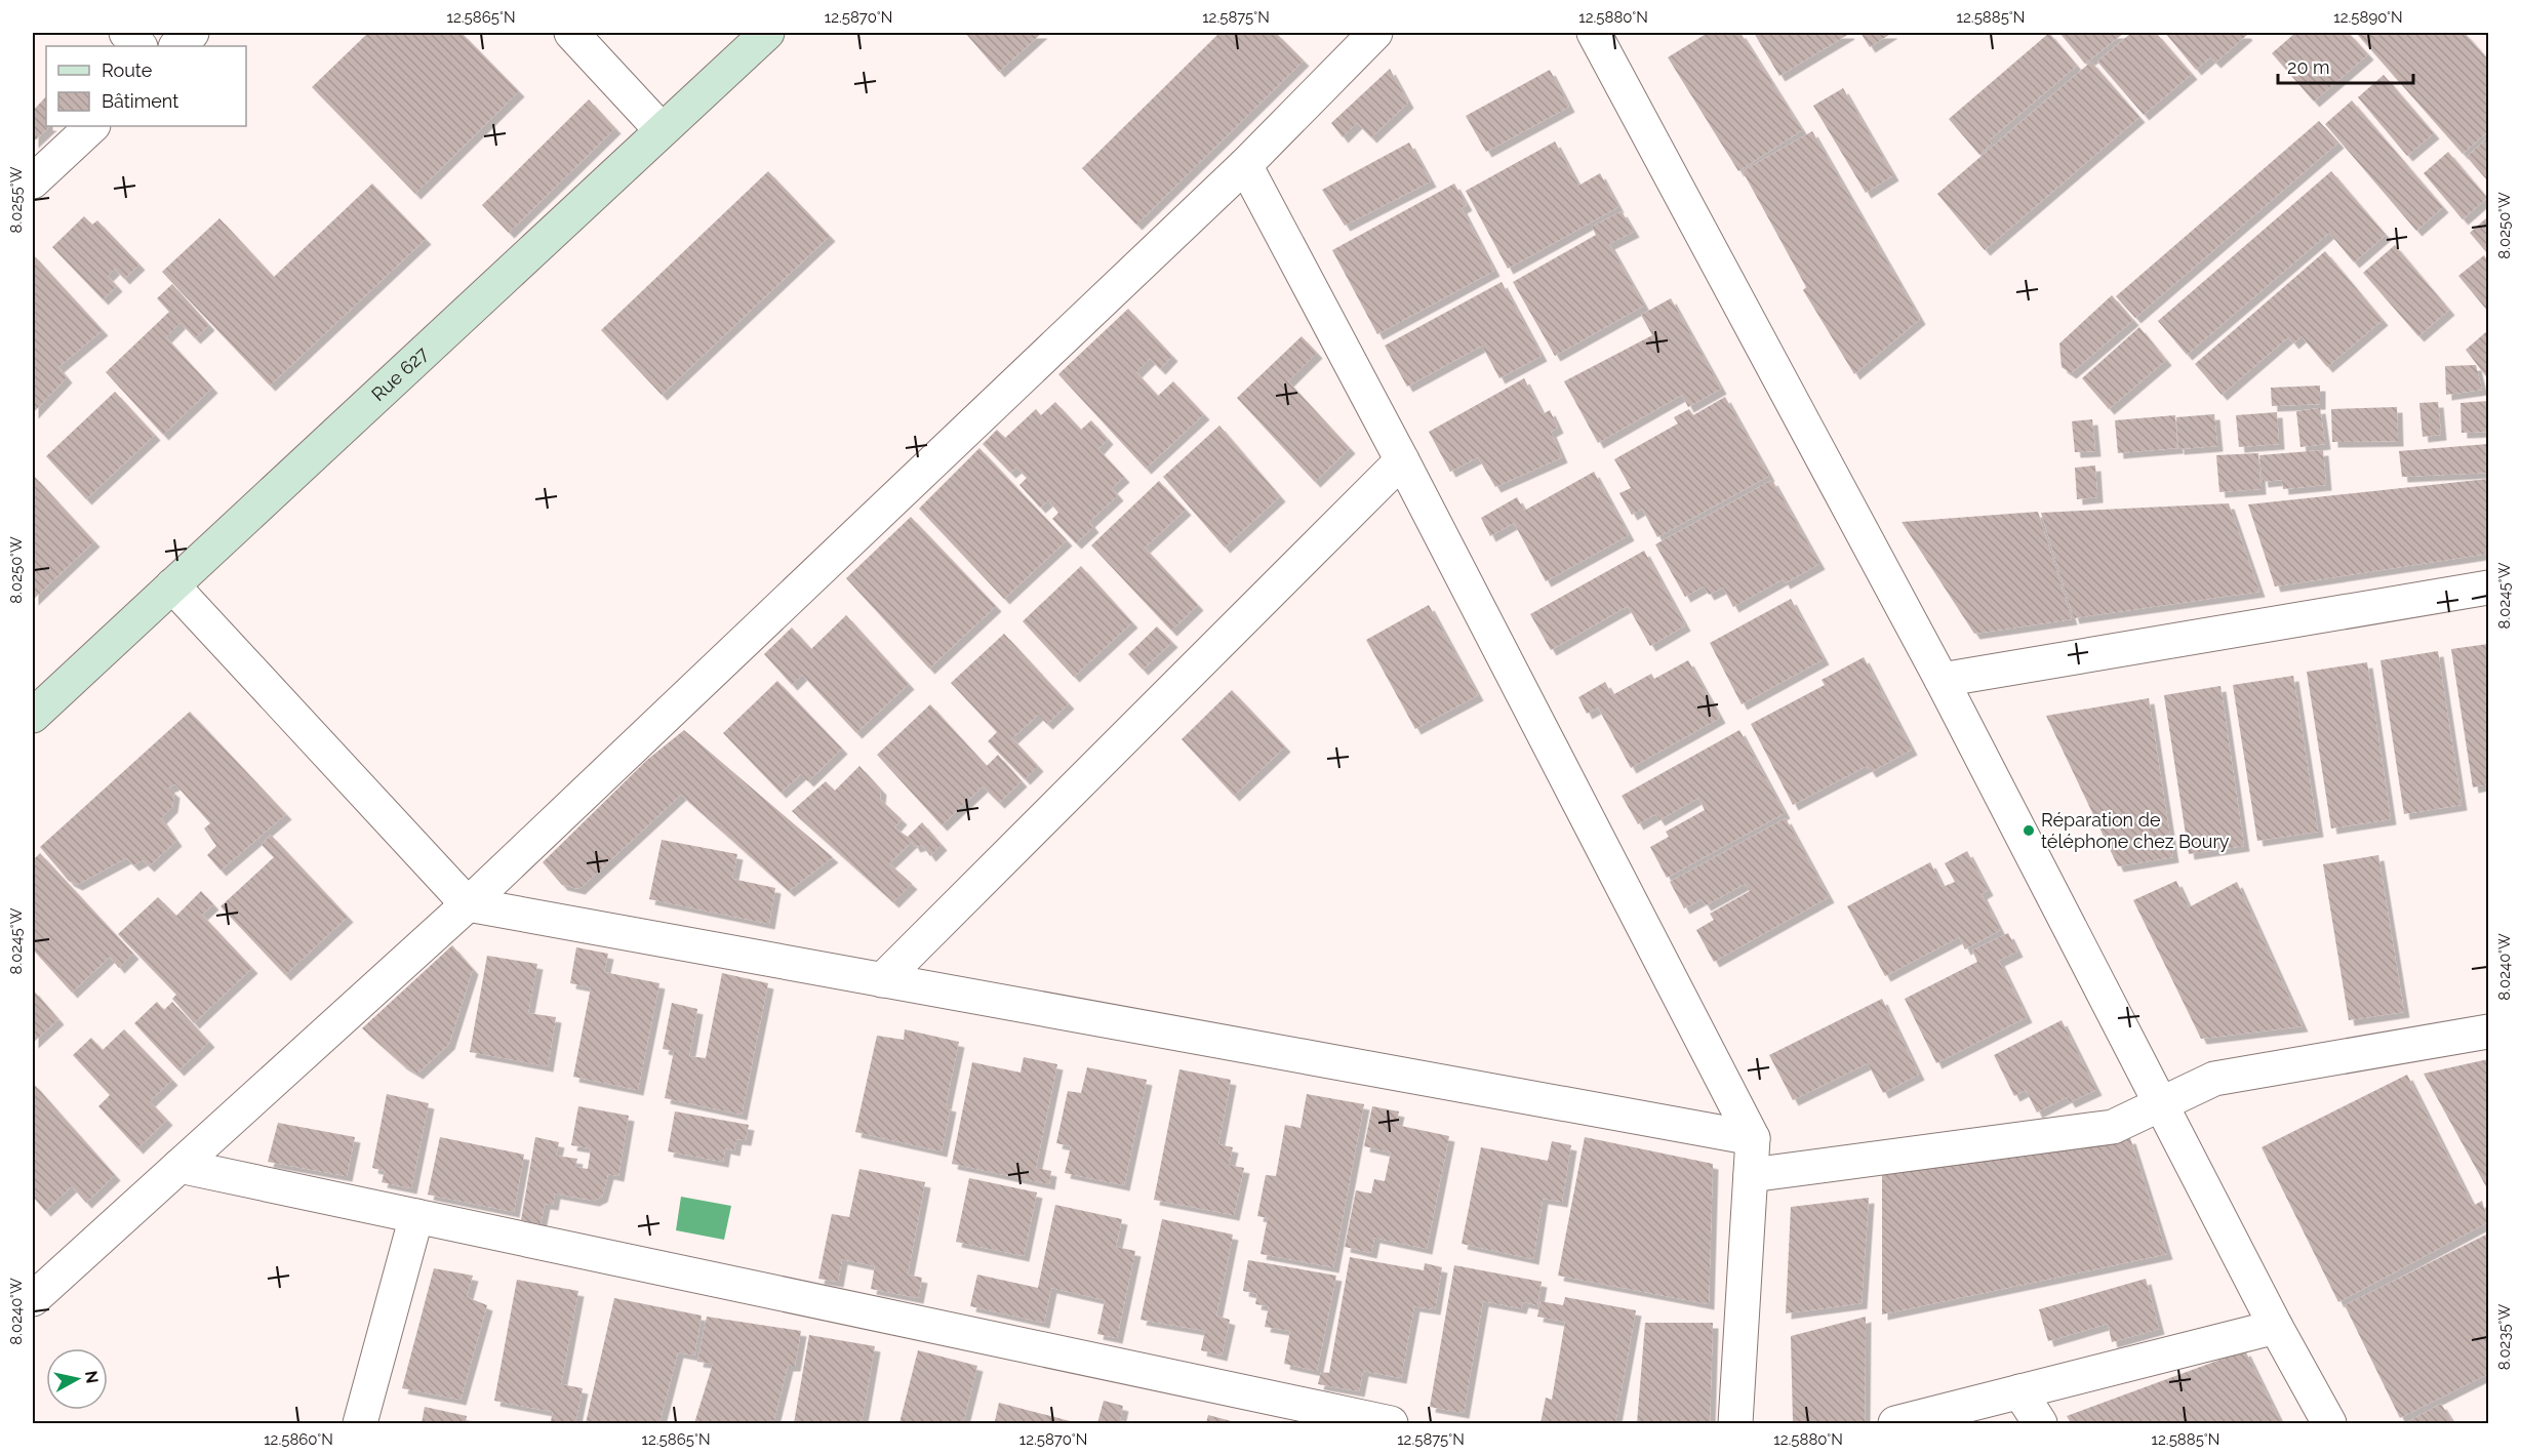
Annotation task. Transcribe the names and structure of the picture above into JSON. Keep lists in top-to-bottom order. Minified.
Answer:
{"streets":{"street":["Rue 627"]},"places":["Réparation de téléphone chez Boury"],"legend":["Route","Bâtiment"],"scale_bar":"20 m","north":"right","coordinates":["12.5865°N","12.5870°N","12.5875°N","12.5880°N","12.5885°N","12.5890°N","8.0255°W","8.0250°W","8.0245°W","8.0240°W","8.0235°W","12.5860°N"]}
